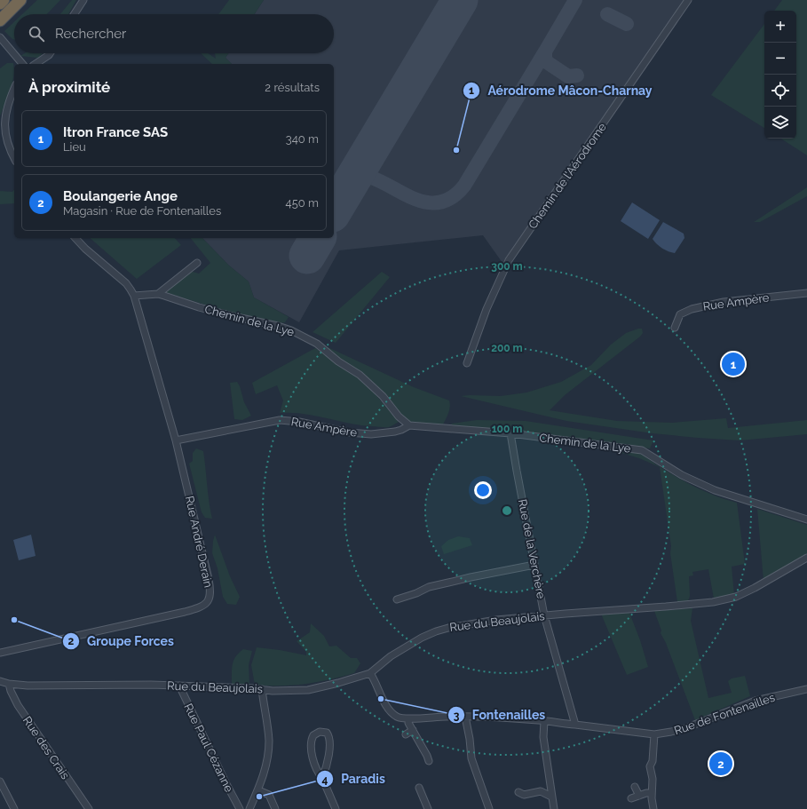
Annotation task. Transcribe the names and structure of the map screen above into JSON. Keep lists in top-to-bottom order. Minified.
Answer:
{"streets":{"street":["Chemin de l'Aérodrome","Rue Ampère","Chemin de la Lye","Rue André Derain","Rue de la Verchère","Rue du Beaujolais","Rue de Fontenailles","Rue des Crais","Rue Paul Cézanne"]},"crossings":[["Rue Ampère","Chemin de la Lye"],["Rue Ampère","Rue André Derain"],["Chemin de la Lye","Rue André Derain"],["Chemin de la Lye","Rue de la Verchère"],["Rue de la Verchère","Rue du Beaujolais"],["Rue de la Verchère","Rue de Fontenailles"],["Rue du Beaujolais","Rue de Fontenailles"],["Rue du Beaujolais","Rue des Crais"],["Rue du Beaujolais","Rue Paul Cézanne"]],"places":["Aérodrome Mâcon-Charnay","Groupe Forces","Fontenailles","Paradis"],"page":{"map_buttons":["+","−"],"search":"Rechercher","heading":["À proximité","2 résultats"],"list":[{"mark":"1","name":"Itron France SAS","note":"Lieu","value":"340 m"},{"mark":"2","name":"Boulangerie Ange","note":"Magasin · Rue de Fontenailles","value":"450 m"}],"pins":["1","2"]},"rings":["300 m","200 m","100 m"]}
